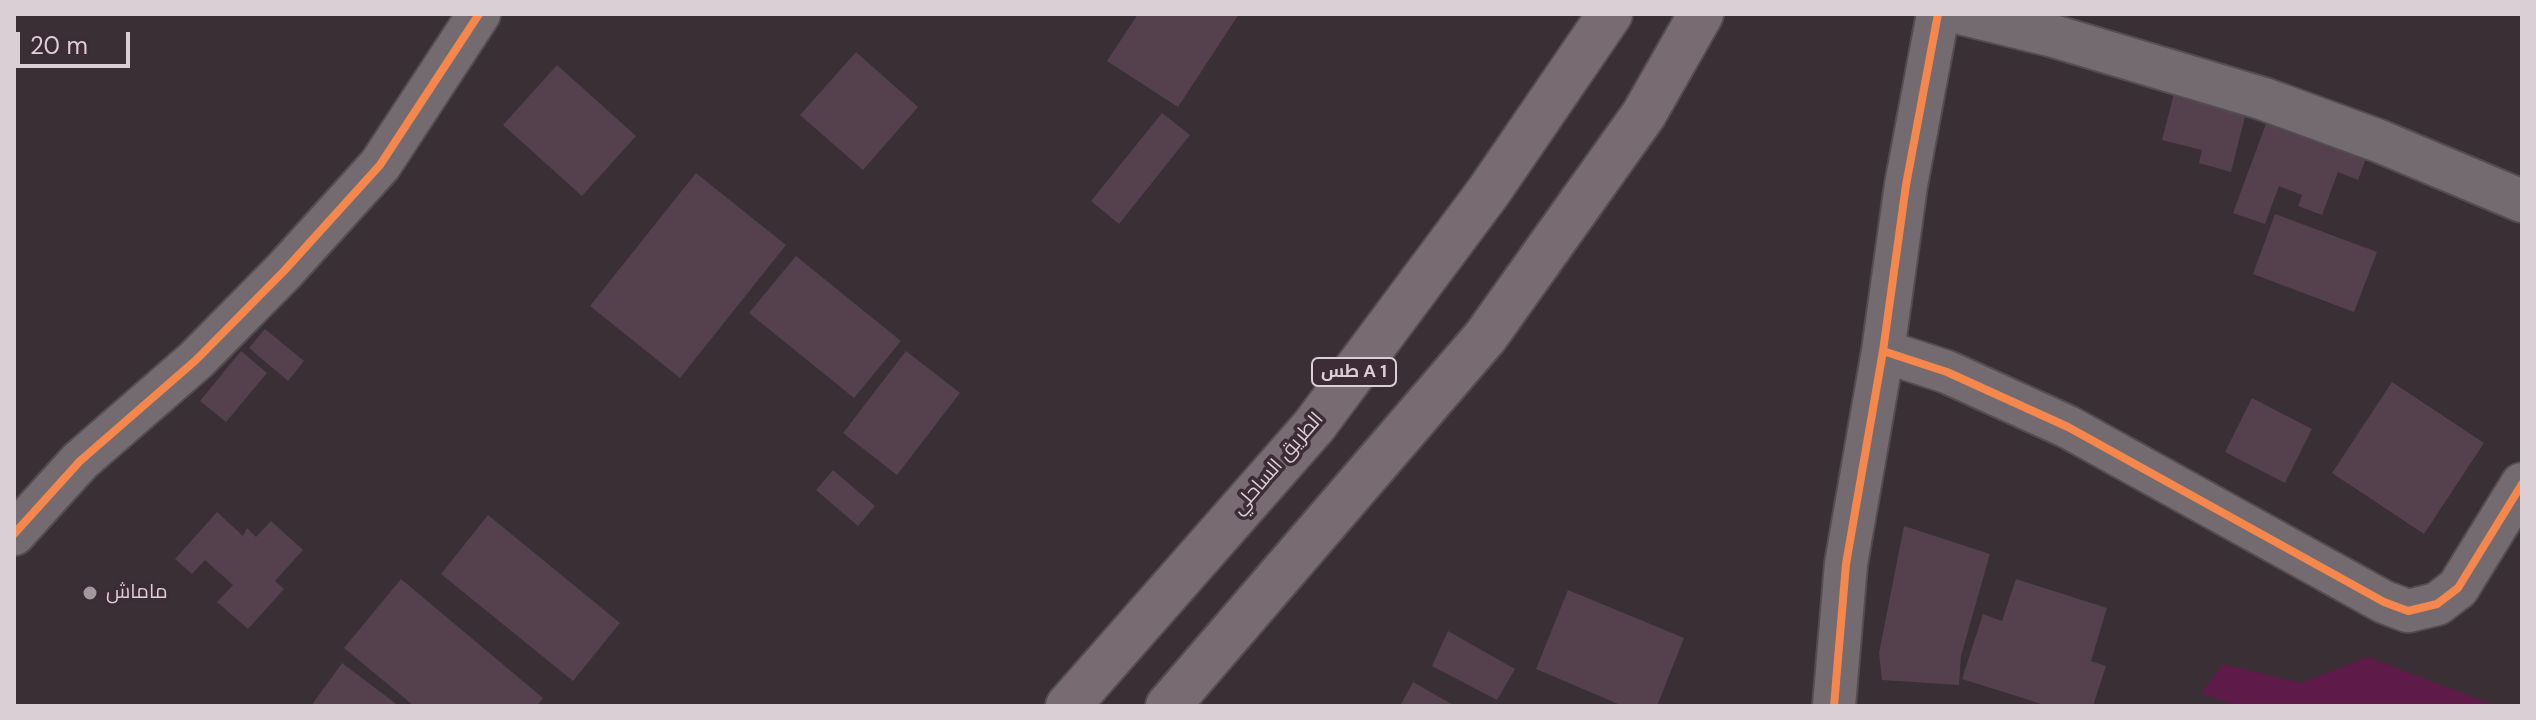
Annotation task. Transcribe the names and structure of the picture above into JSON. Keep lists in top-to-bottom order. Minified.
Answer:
{"streets":{"highway":["طس A 1","الطريق الساحلي"]},"places":["ماماش"],"scale_bar":"20 m"}
